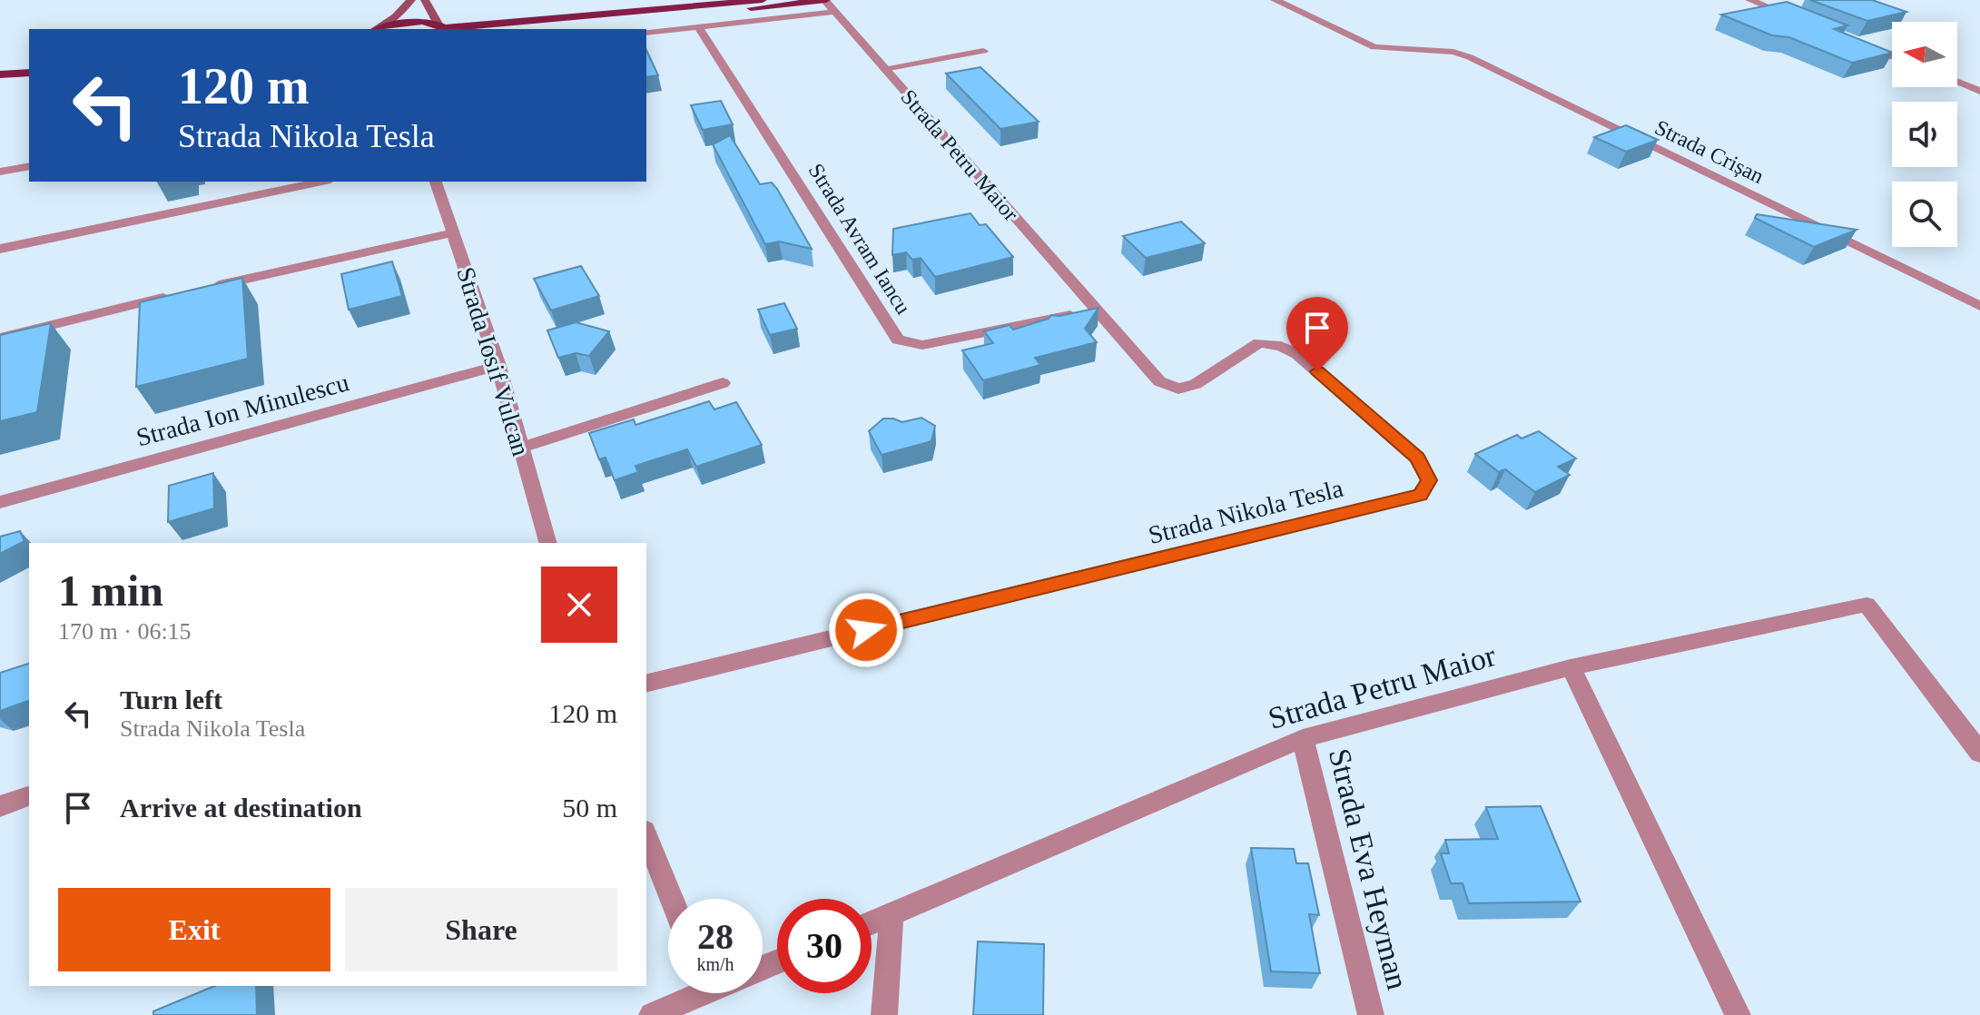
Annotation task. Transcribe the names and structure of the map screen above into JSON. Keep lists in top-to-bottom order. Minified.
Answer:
{"streets":{"street":["Strada Crișan","Strada Petru Maior","Strada Avram Iancu","Strada Iosif Vulcan","Strada Ion Minulescu","Strada Nikola Tesla","Strada Eva Heyman"]},"crossings":[["Strada Petru Maior","Strada Avram Iancu"],["Strada Petru Maior","Strada Nikola Tesla"],["Strada Petru Maior","Strada Eva Heyman"],["Strada Avram Iancu","Strada Nikola Tesla"],["Strada Iosif Vulcan","Strada Ion Minulescu"]],"north":"left","page":{"turn":["120 m","Strada Nikola Tesla"],"heading":["1 min","170 m · 06:15"],"list":[{"name":"Turn left","note":"Strada Nikola Tesla","value":"120 m"},{"name":"Arrive at destination","value":"50 m"}],"buttons":["Exit","Share"],"speed":"28 km/h","limit":"30"}}
